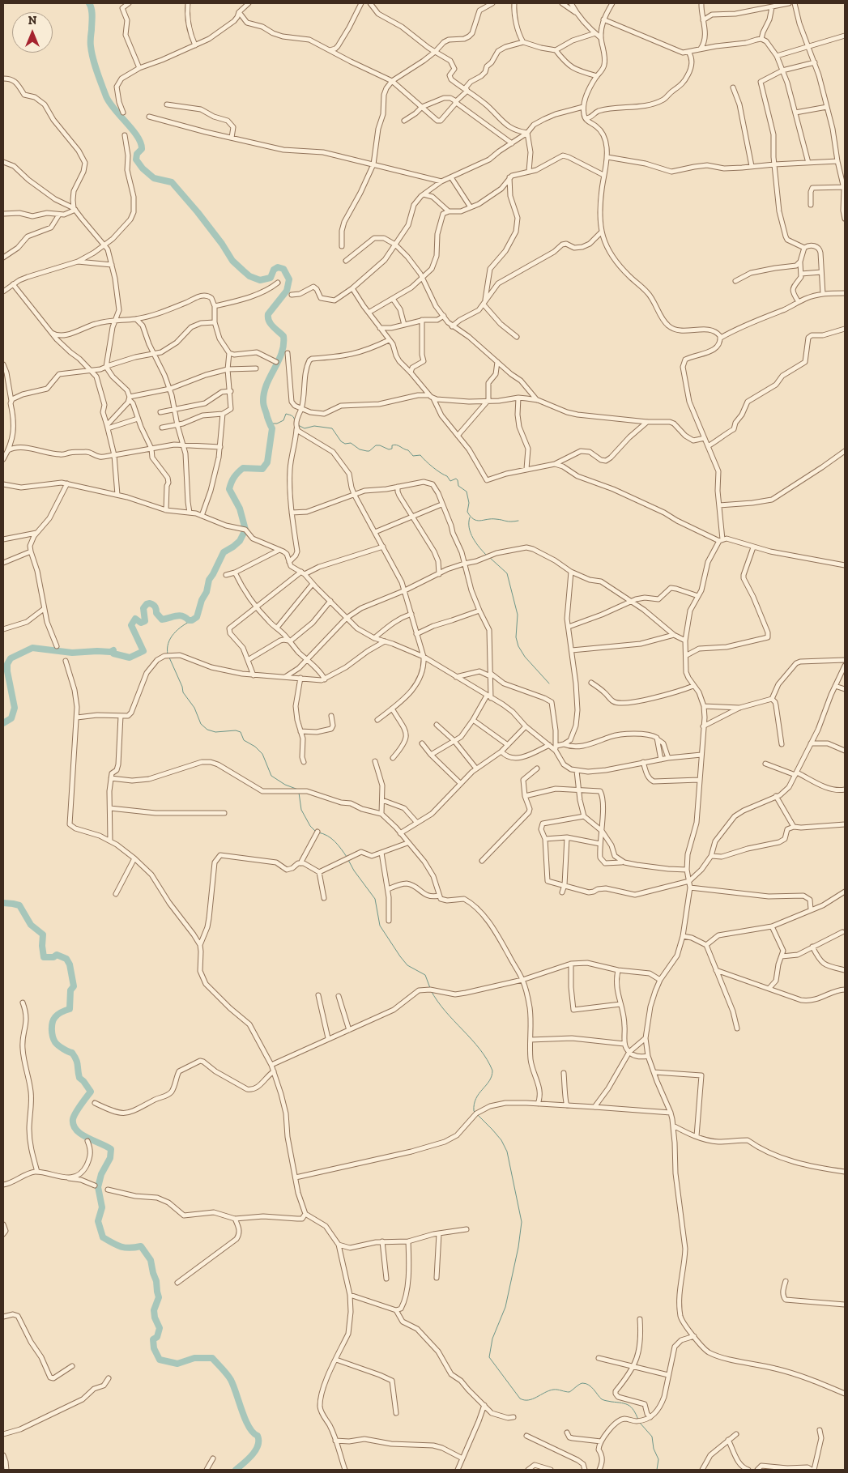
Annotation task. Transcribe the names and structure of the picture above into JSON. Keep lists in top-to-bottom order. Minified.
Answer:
{"north":"top"}
